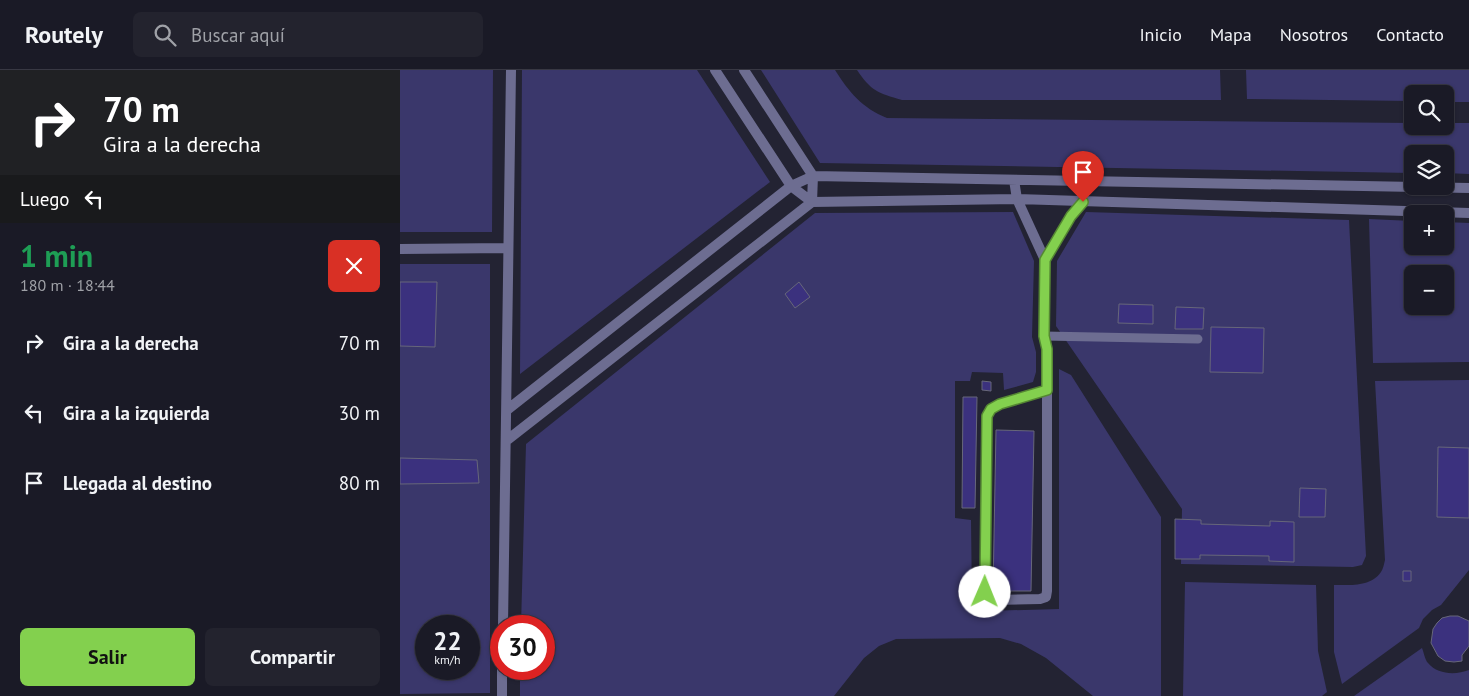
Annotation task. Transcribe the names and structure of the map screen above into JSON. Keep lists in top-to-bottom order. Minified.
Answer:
{"page":{"header":"Routely","search":"Buscar aquí","nav":["Inicio","Mapa","Nosotros","Contacto"],"turn":["70 m","Gira a la derecha"],"map_buttons":["+","−"],"then":"Luego","heading":["1 min","180 m · 18:44"],"list":[{"name":"Gira a la derecha","value":"70 m"},{"name":"Gira a la izquierda","value":"30 m"},{"name":"Llegada al destino","value":"80 m"}],"speed":"22 km/h","limit":"30","buttons":["Salir","Compartir"]}}
